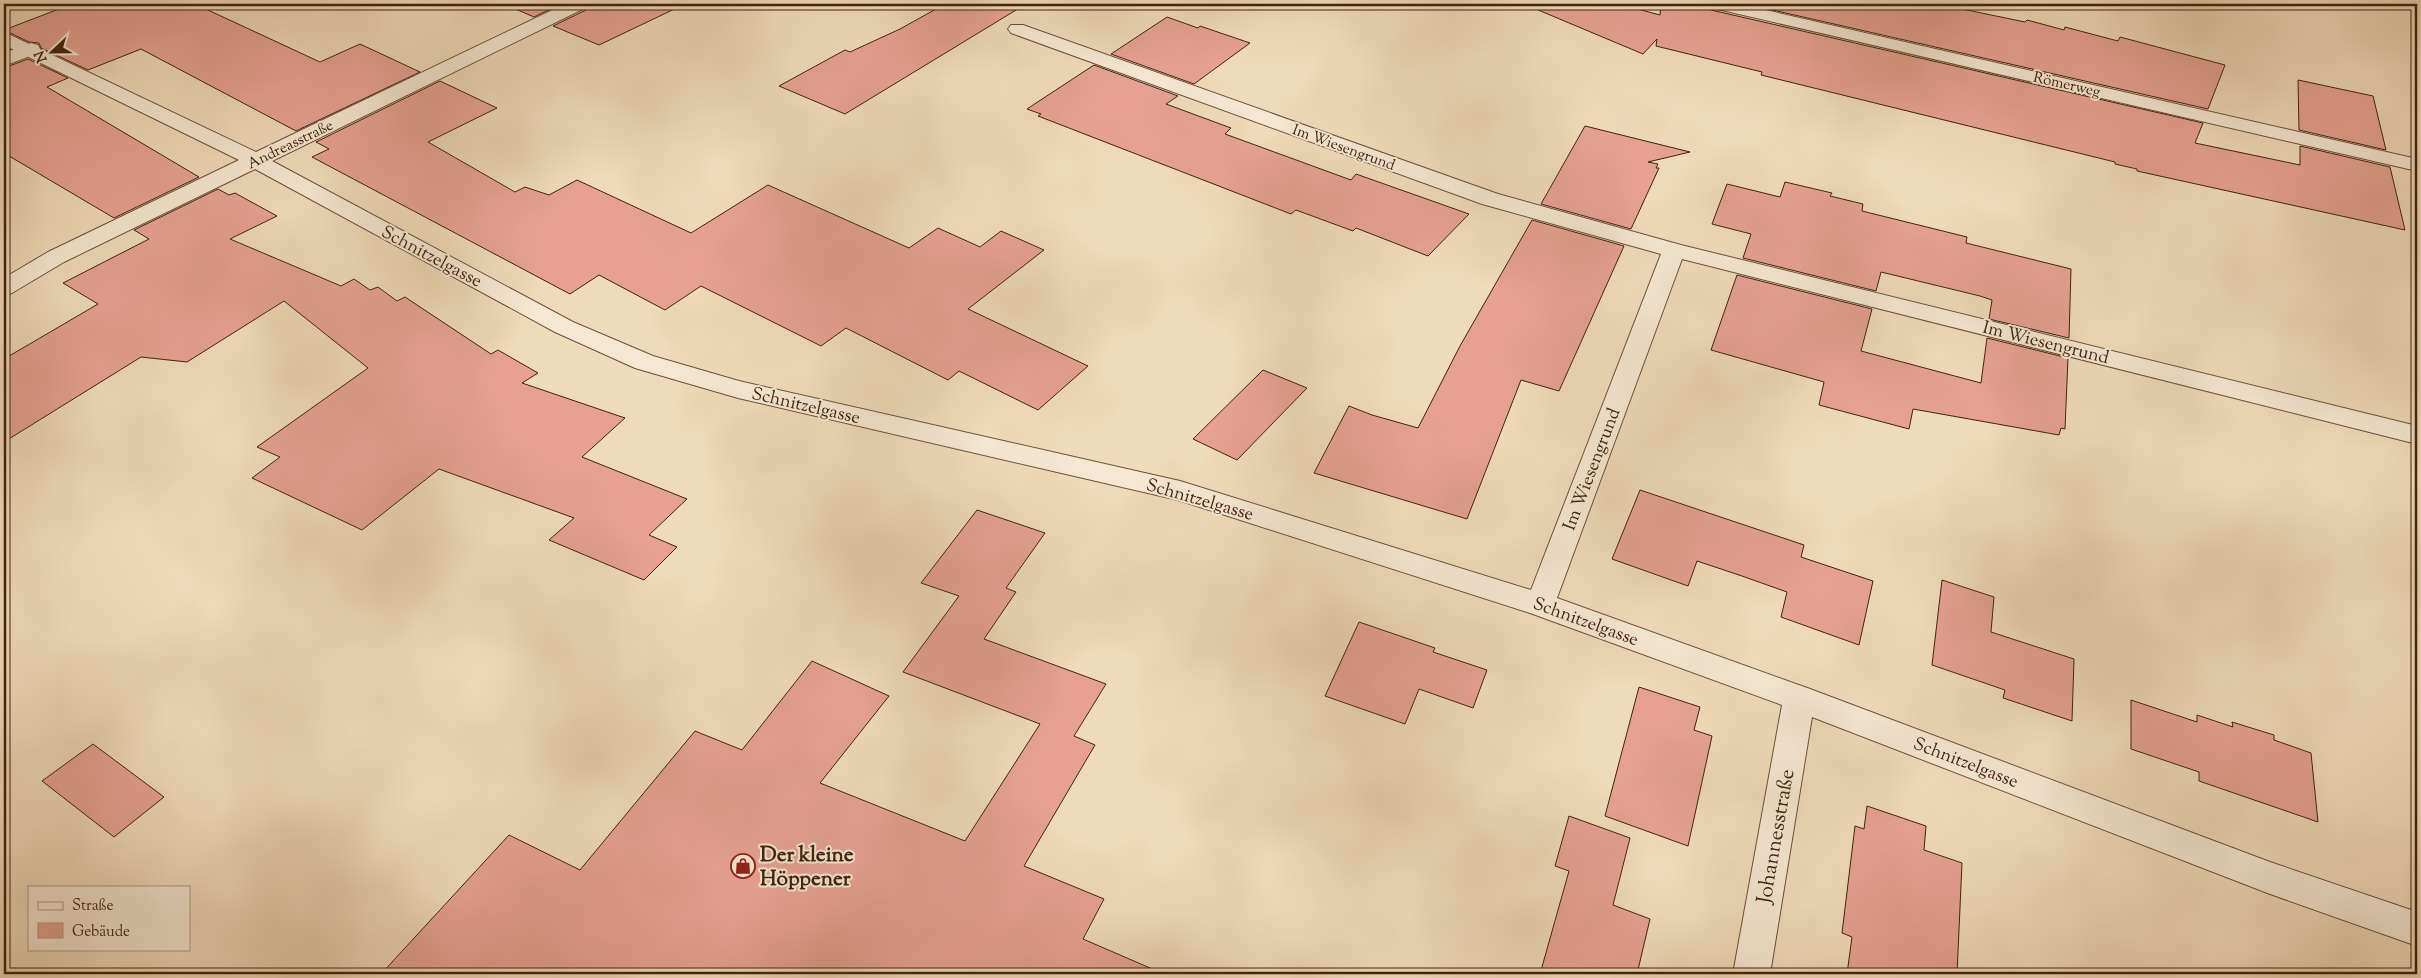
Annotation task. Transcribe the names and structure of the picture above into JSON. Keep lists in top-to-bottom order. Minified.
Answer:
{"streets":{"street":["Römerweg","Andreasstraße","Im Wiesengrund","Schnitzelgasse","Johannesstraße"]},"crossings":[["Andreasstraße","Schnitzelgasse"],["Im Wiesengrund","Schnitzelgasse"],["Schnitzelgasse","Johannesstraße"]],"places":{"shop":["Der kleine Höppener"]},"legend":["Straße","Gebäude"],"north":"left"}
